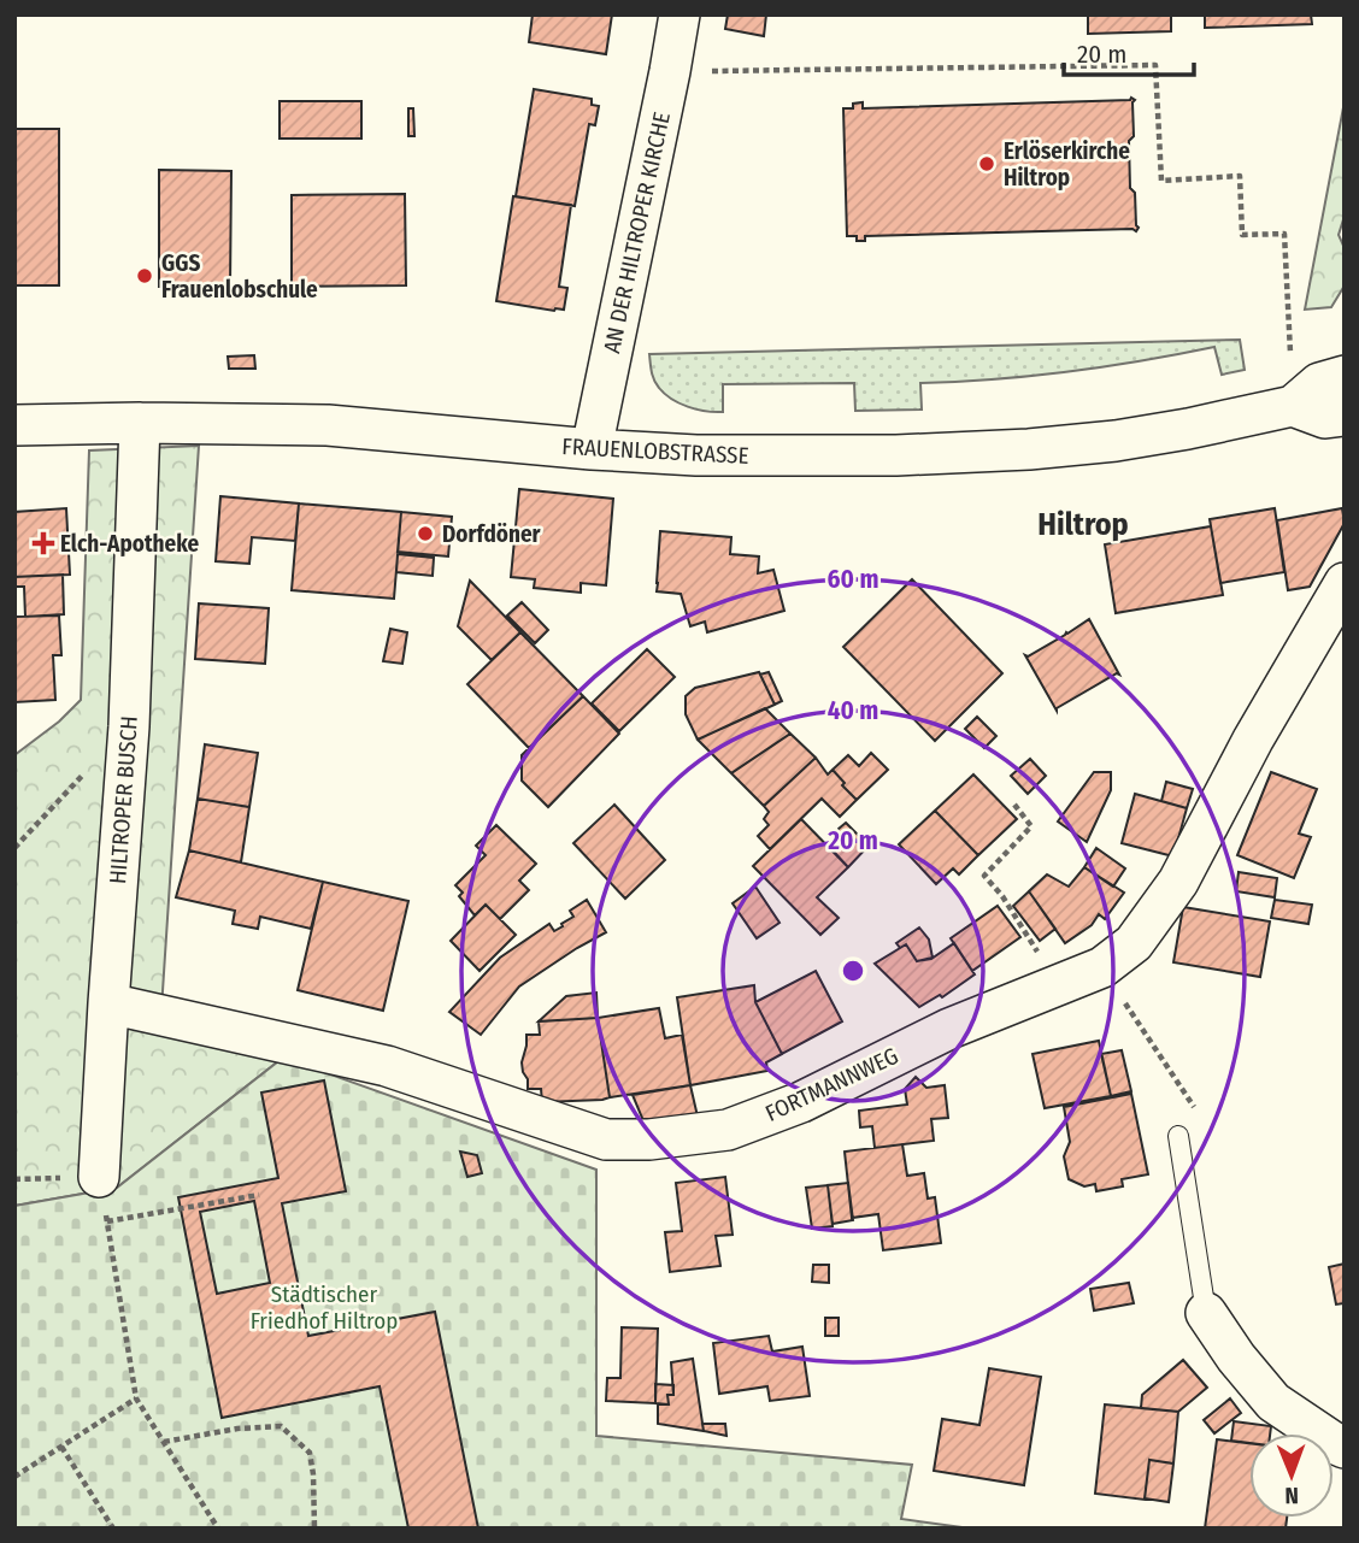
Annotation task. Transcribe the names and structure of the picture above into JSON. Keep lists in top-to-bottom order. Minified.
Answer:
{"streets":{"street":["AN DER HILTROPER KIRCHE","FRAUENLOBSTRASSE","HILTROPER BUSCH","FORTMANNWEG"]},"crossings":[["AN DER HILTROPER KIRCHE","FRAUENLOBSTRASSE"],["FRAUENLOBSTRASSE","HILTROPER BUSCH"],["HILTROPER BUSCH","FORTMANNWEG"]],"districts":["Hiltrop"],"parks":["Städtischer Friedhof Hiltrop"],"places":{"other":["Erlöserkirche Hiltrop","GGS Frauenlobschule","Dorfdöner"],"health":["Elch-Apotheke"]},"scale_bar":"20 m","north":"bottom","rings":["60 m","40 m","20 m"]}
